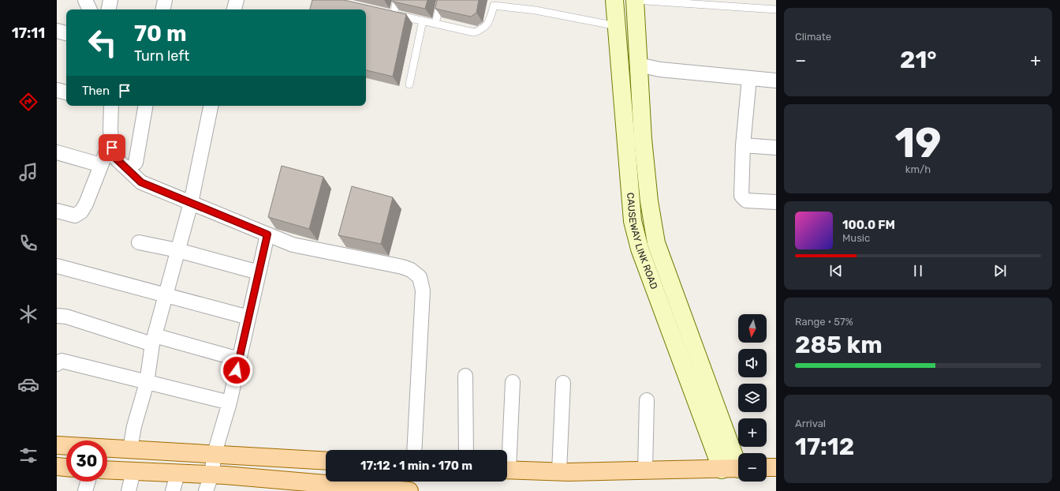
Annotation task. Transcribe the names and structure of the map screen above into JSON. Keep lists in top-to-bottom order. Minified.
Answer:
{"streets":{"main road":["CAUSEWAY LINK ROAD"]},"north":"bottom","page":{"tabs":"17:11","tile":["Climate",["19","km/h"],["Range · 57%","285 km"],["Arrival","17:12"]],"turn":["70 m","Turn left"],"heat":["−","21°","+"],"then":"Then","song":["100.0 FM","Music"],"map_buttons":["+","−"],"limit":"30","trip":"17:12 · 1 min · 170 m"}}
